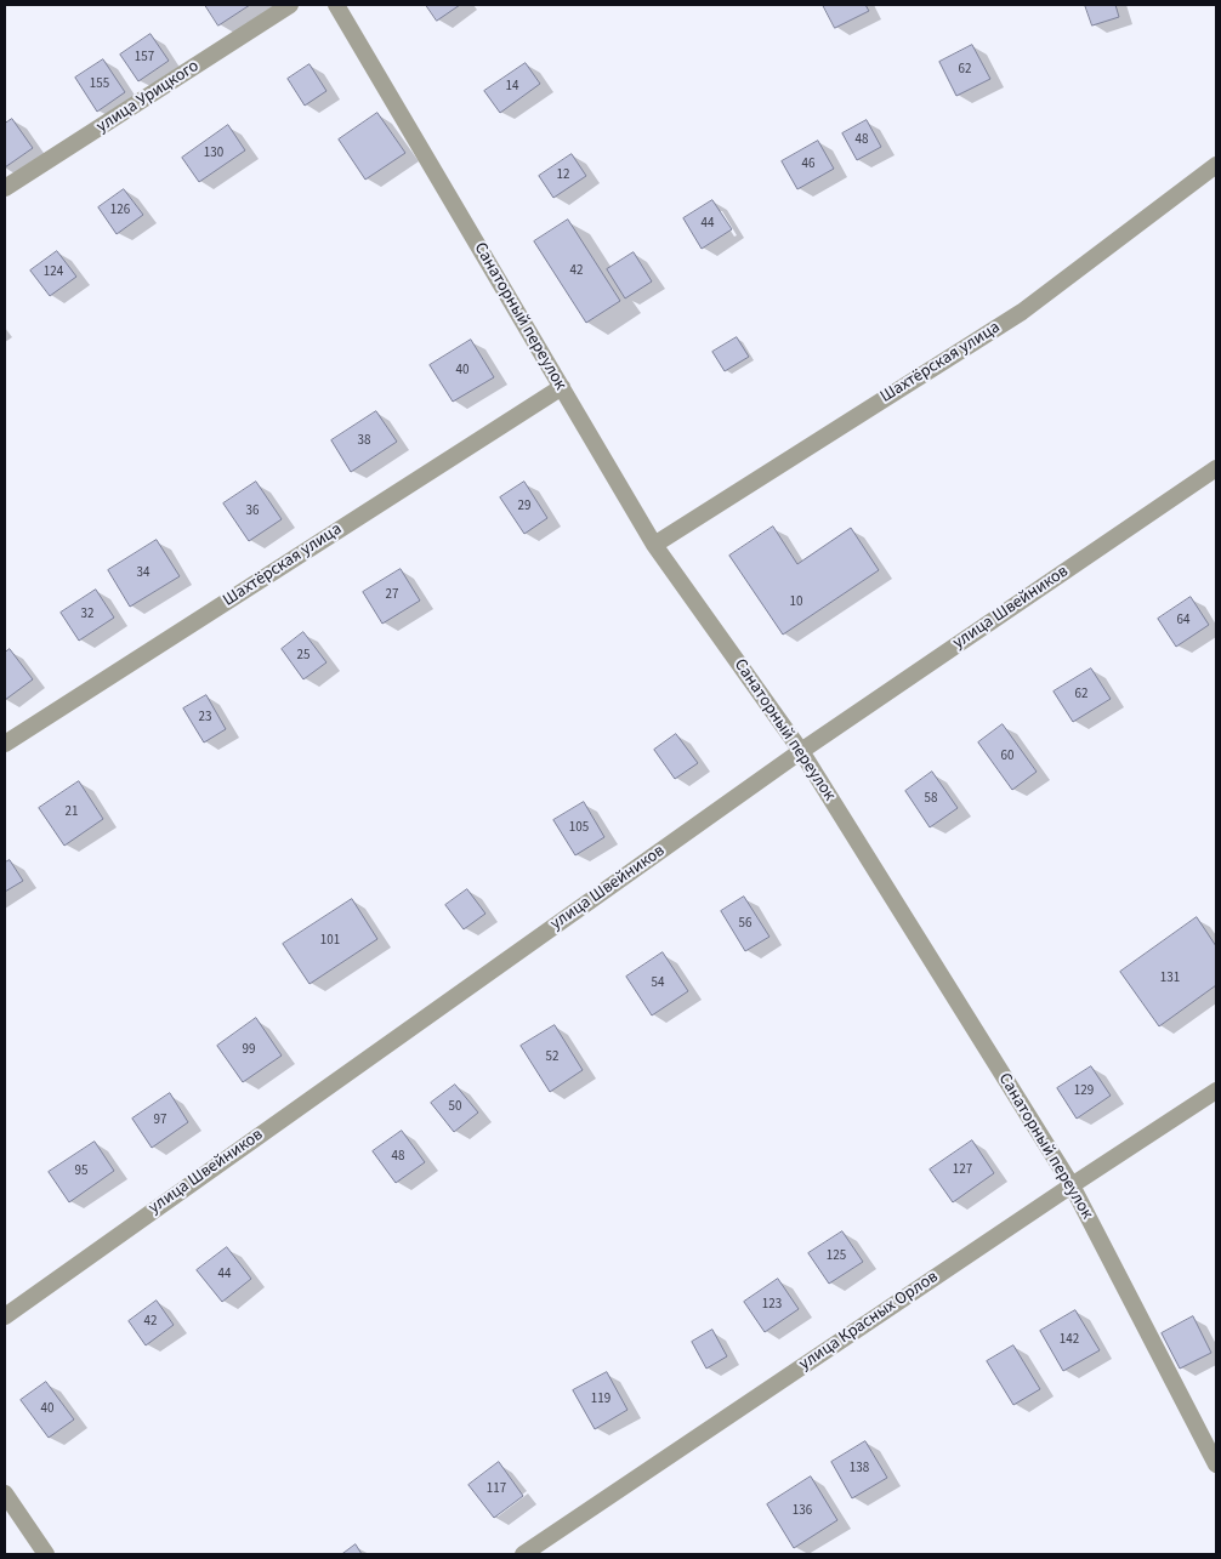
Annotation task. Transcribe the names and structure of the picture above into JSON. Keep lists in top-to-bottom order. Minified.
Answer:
{"streets":{"street":["улица Урицкого","Санаторный переулок","Шахтёрская улица","улица Швейников","улица Красных Орлов"]},"crossings":[["Санаторный переулок","Шахтёрская улица"],["Санаторный переулок","улица Швейников"],["Санаторный переулок","улица Красных Орлов"]],"house_numbers":["157","62","155","14","48","130","46","12","126","44","42","124","40","38","29","36","34","27","10","32","64","25","62","23","60","58","21","105","56","101","131","54","99","52","129","50","97","48","127","95","125","44","123","42","142","119","40","138","117","136"]}
